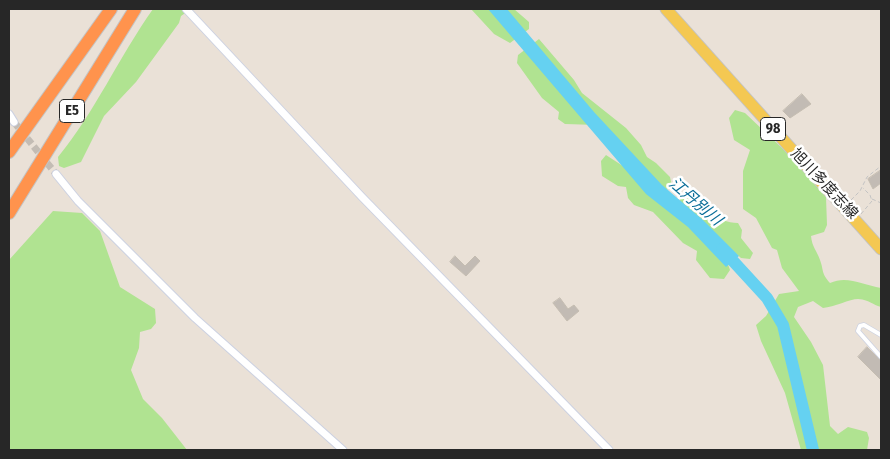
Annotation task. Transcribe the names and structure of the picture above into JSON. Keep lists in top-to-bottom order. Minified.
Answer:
{"streets":{"highway":["E5"],"main road":["98","旭川多度志線"]},"water":["江丹別川"]}
